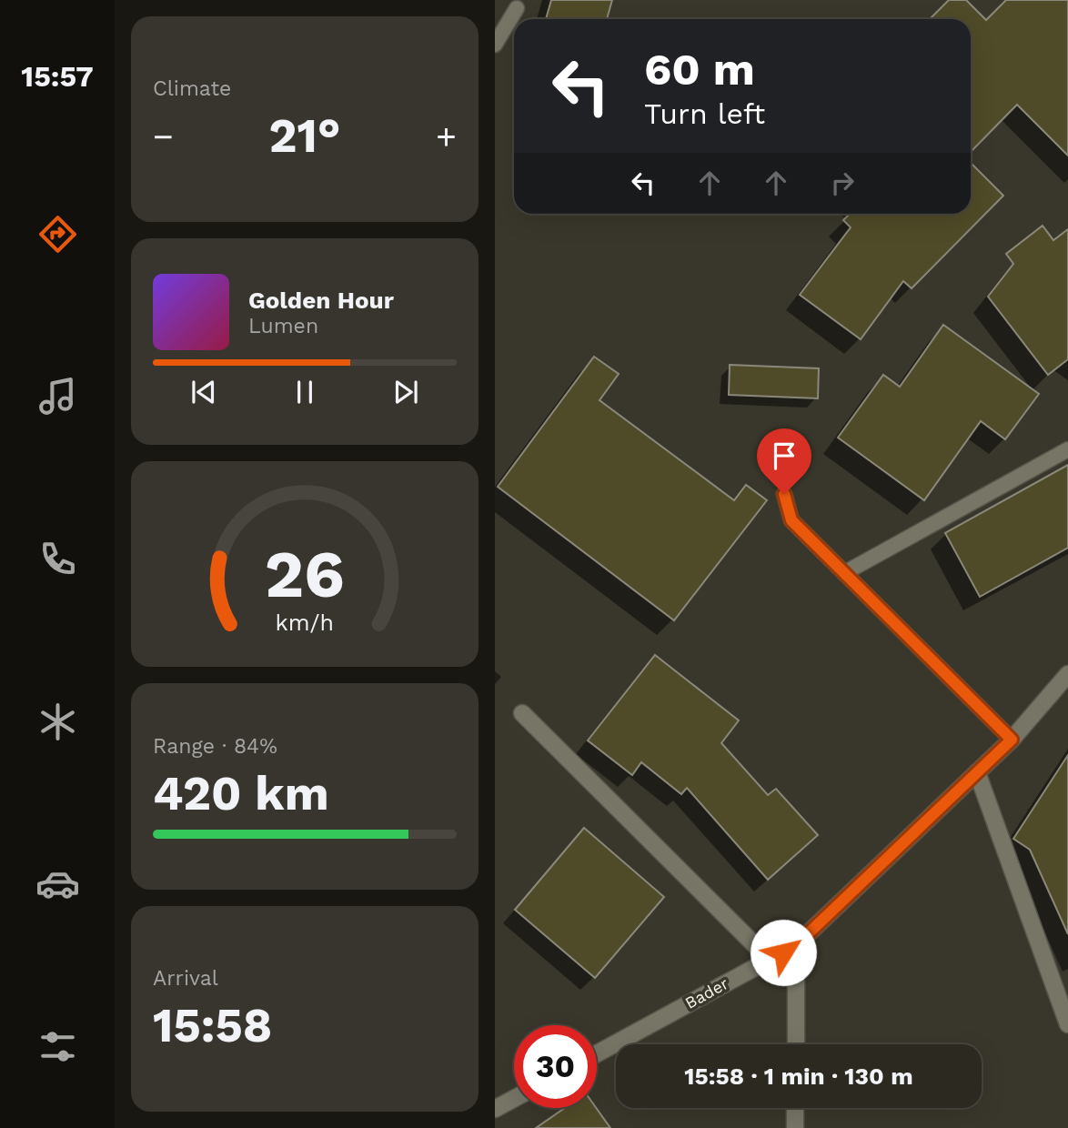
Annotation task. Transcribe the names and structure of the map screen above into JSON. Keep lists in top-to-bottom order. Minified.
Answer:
{"streets":{"street":["Bader"]},"page":{"tabs":"15:57","tile":["Climate",["Range · 84%","420 km"],["Arrival","15:58"]],"turn":["60 m","Turn left"],"heat":["−","21°","+"],"song":["Golden Hour","Lumen"],"limit":"30","trip":"15:58 · 1 min · 130 m","gauge":["26","km/h"]}}
